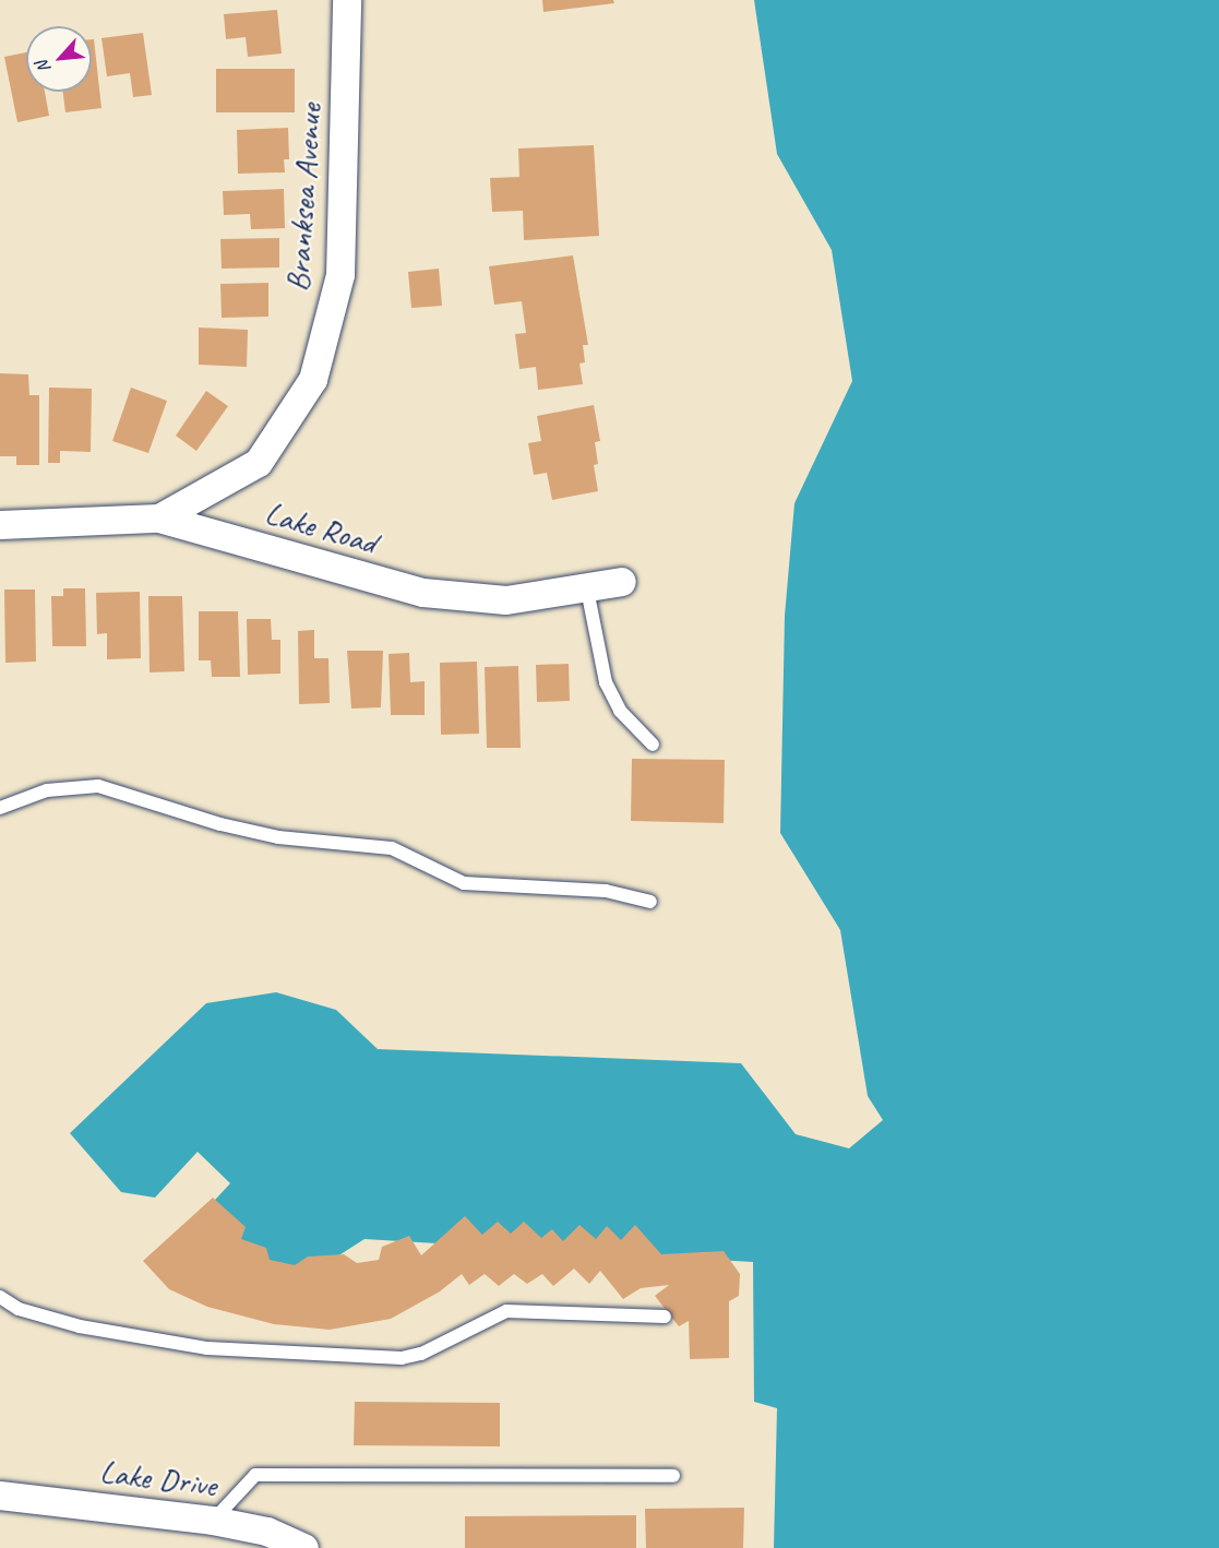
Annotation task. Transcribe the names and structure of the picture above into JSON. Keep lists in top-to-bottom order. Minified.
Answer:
{"streets":{"street":["Branksea Avenue","Lake Road","Lake Drive"]},"crossings":[["Branksea Avenue","Lake Road"]],"north":"bottom left"}
